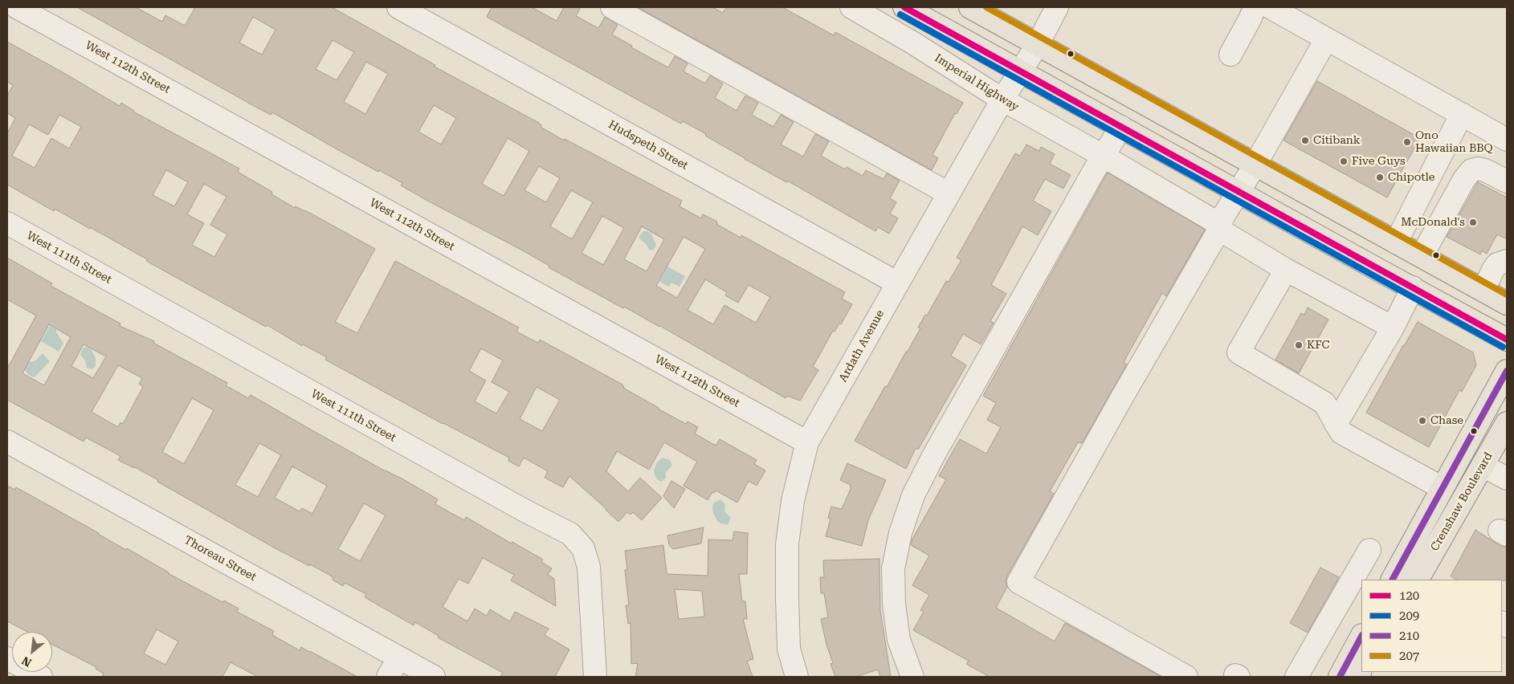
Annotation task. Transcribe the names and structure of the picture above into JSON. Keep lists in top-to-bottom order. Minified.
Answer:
{"streets":{"main road":["Crenshaw Boulevard"],"street":["West 112th Street","Imperial Highway","Hudspeth Street","West 111th Street","Ardath Avenue","Thoreau Street"]},"crossings":[["West 112th Street","Ardath Avenue"],["Imperial Highway","Ardath Avenue"],["Hudspeth Street","Ardath Avenue"]],"places":["Citibank","Ono Hawaiian BBQ","Five Guys","Chipotle","McDonald's","KFC","Chase"],"lines":["transit line 120","transit line 207","transit line 209","transit line 210"],"legend":["120","209","210","207"],"north":"bottom left"}
